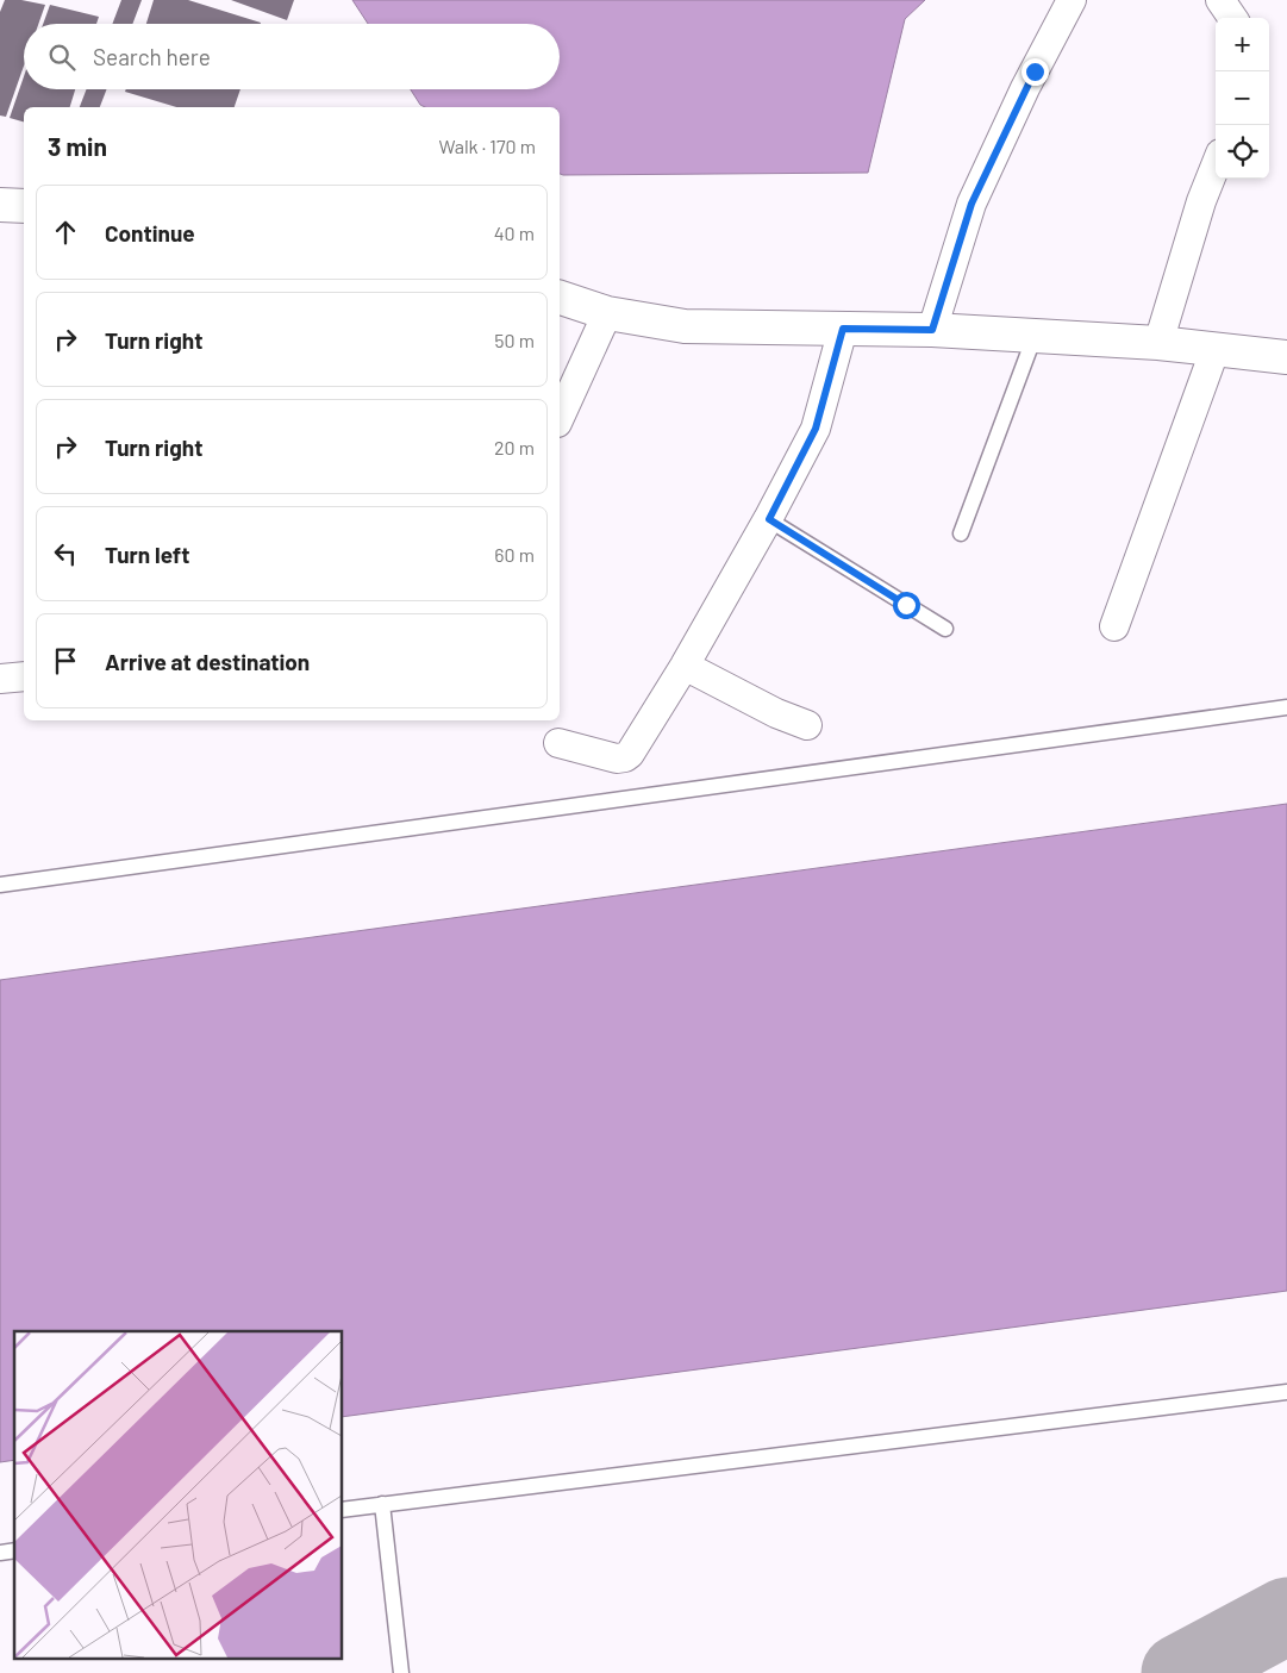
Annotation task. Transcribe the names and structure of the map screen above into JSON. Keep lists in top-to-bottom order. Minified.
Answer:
{"page":{"map_buttons":["+","−"],"search":"Search here","heading":["3 min","Walk · 170 m"],"list":[["Continue","40 m"],["Turn right","50 m"],["Turn right","20 m"],["Turn left","60 m"],"Arrive at destination"]}}
